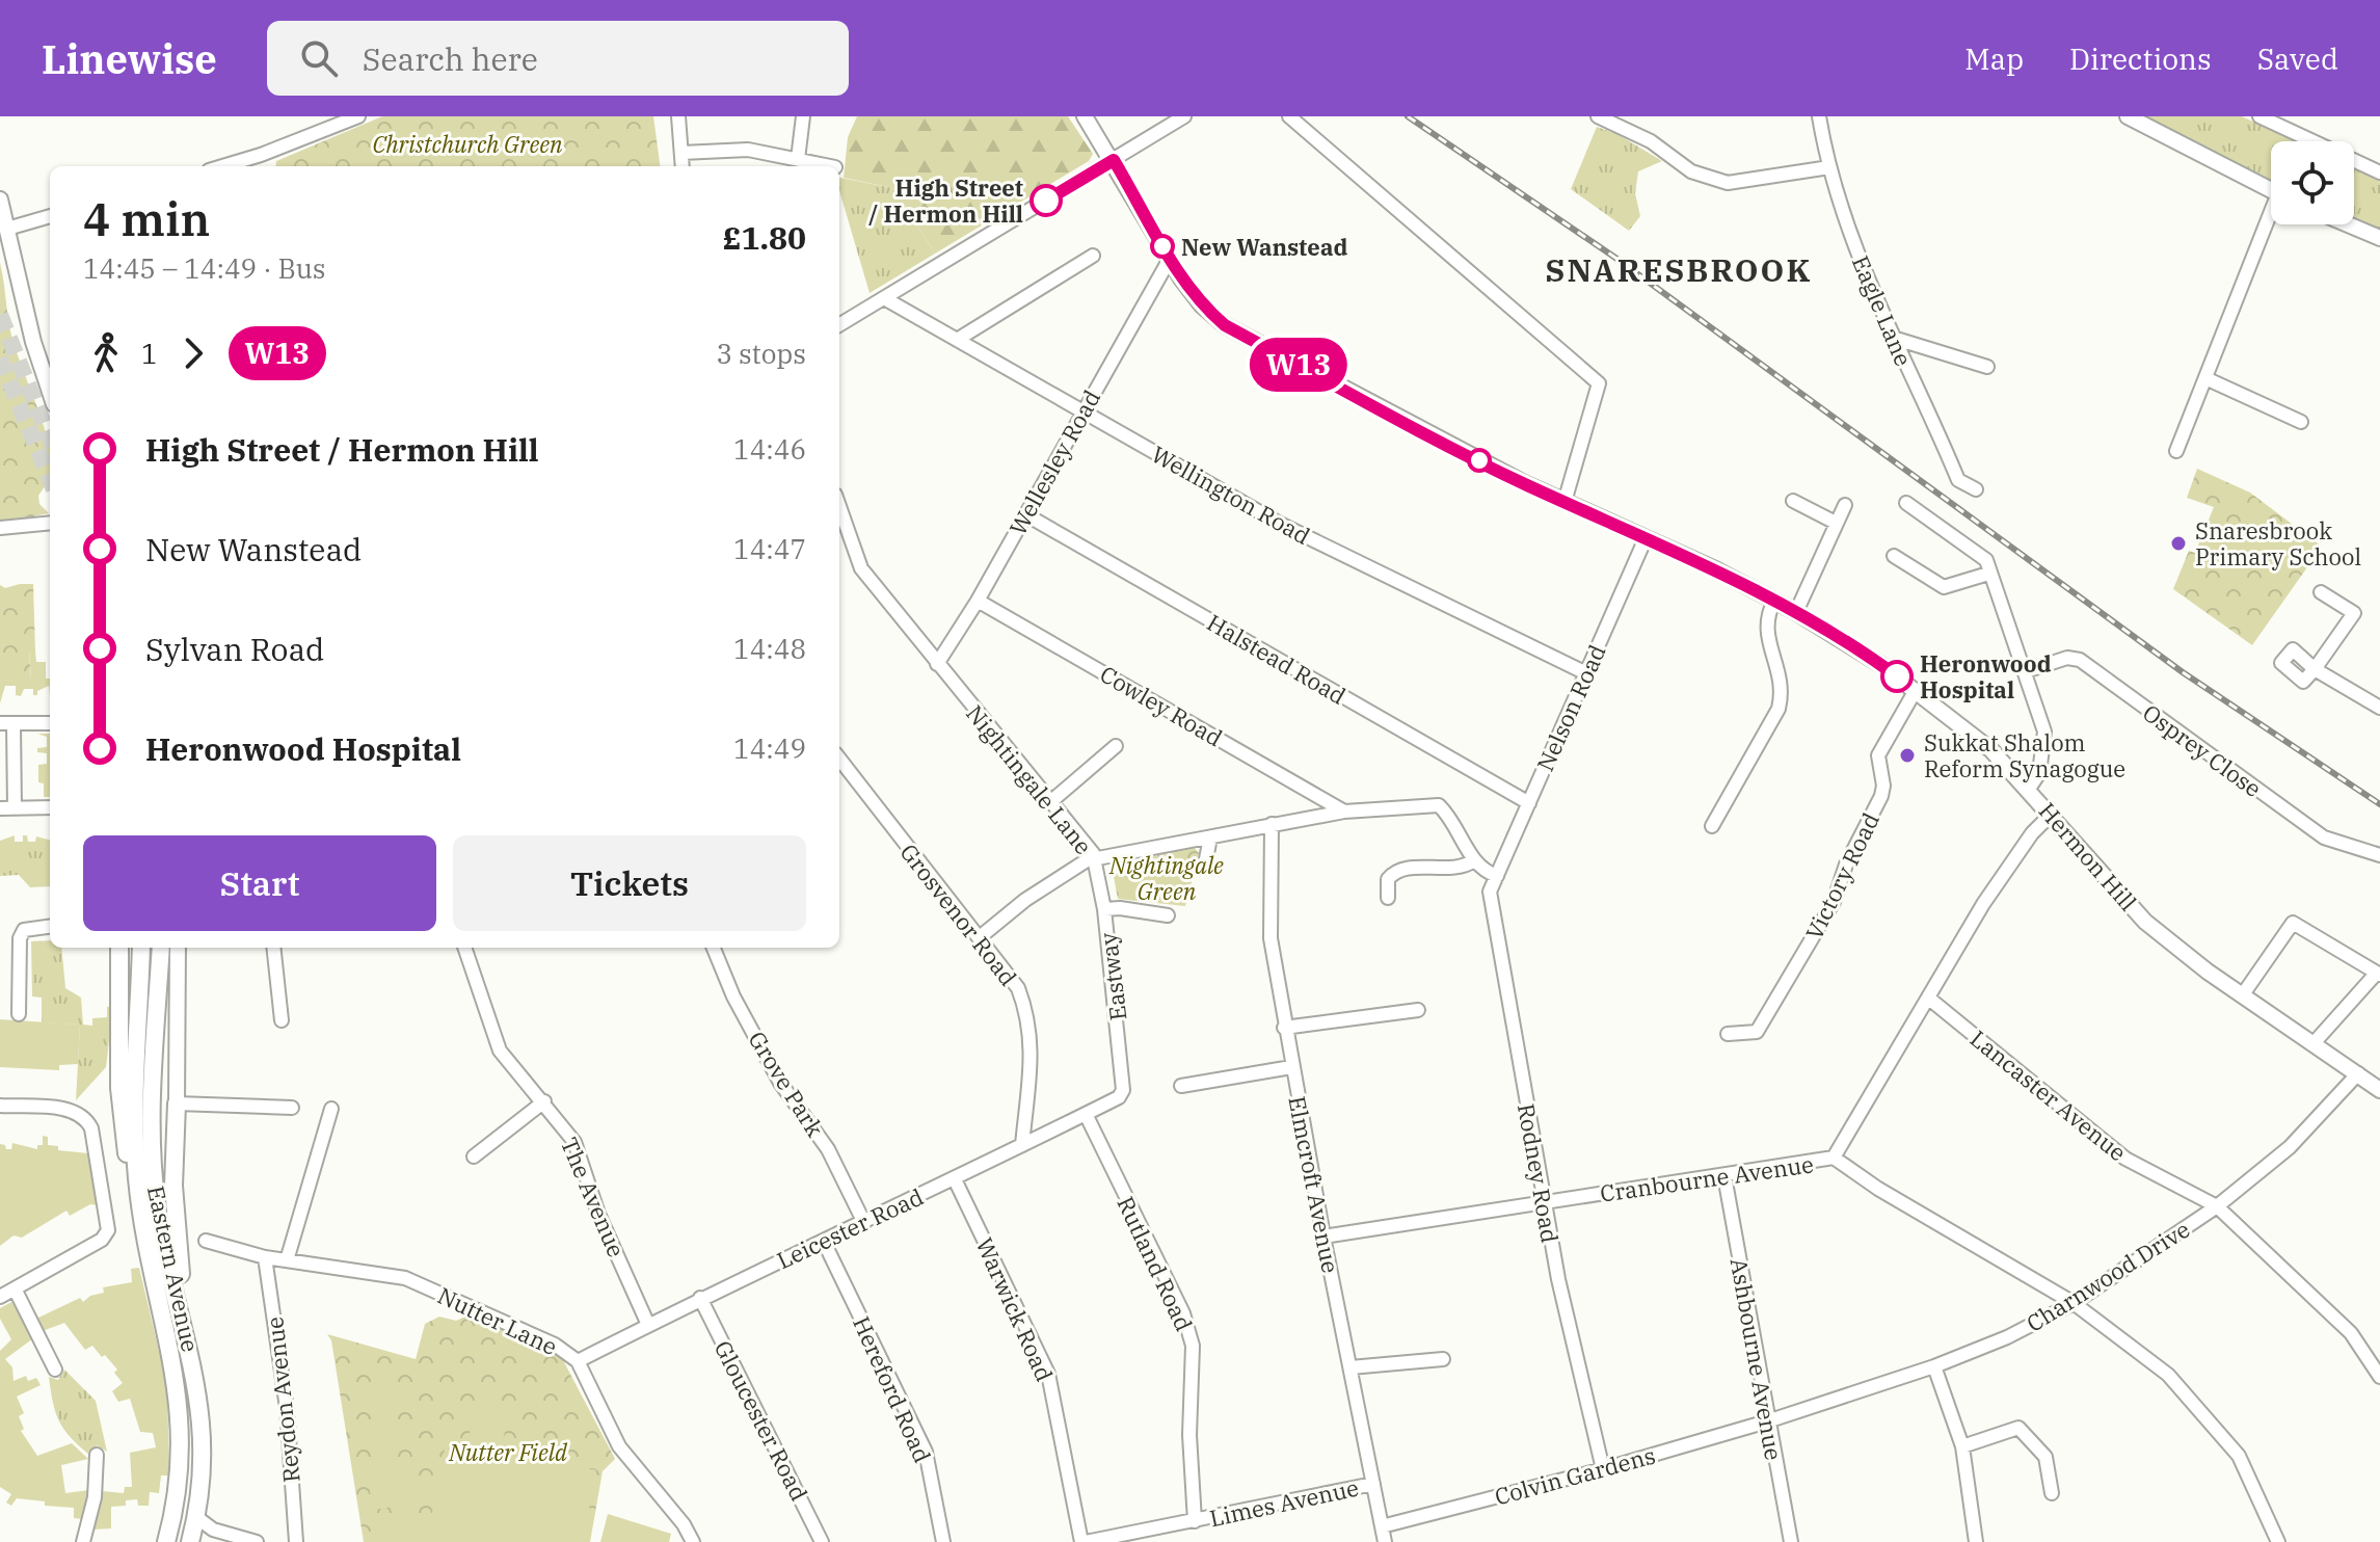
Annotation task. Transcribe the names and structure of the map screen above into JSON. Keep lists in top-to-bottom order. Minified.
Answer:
{"streets":{"highway":["Eastern Avenue"],"main road":["Hermon Hill"],"street":["Eagle Lane","Wellesley Road","Wellington Road","Halstead Road","Cowley Road","Nelson Road","Osprey Close","Nightingale Lane","Victory Road","Grosvenor Road","Eastway","Grove Park","Lancaster Avenue","Rodney Road","Cranbourne Avenue","Elmcroft Avenue","The Avenue","Leicester Road","Rutland Road","Charnwood Drive","Warwick Road","Nutter Lane","Ashbourne Avenue","Hereford Road","Reydon Avenue","Gloucester Road","Colvin Gardens","Limes Avenue"]},"crossings":[["Wellesley Road","Wellington Road"],["Wellesley Road","Halstead Road"],["Wellesley Road","Cowley Road"],["Wellesley Road","Nightingale Lane"],["Wellesley Road","Hermon Hill"],["Wellington Road","Nelson Road"],["Halstead Road","Nelson Road"],["Cowley Road","Nightingale Lane"],["Nelson Road","Nightingale Lane"],["Nelson Road","Hermon Hill"],["Nelson Road","Rodney Road"],["Nightingale Lane","Eastway"],["Nightingale Lane","Rodney Road"],["Nightingale Lane","Elmcroft Avenue"],["Hermon Hill","Victory Road"],["Hermon Hill","Cranbourne Avenue"],["Hermon Hill","Charnwood Drive"],["Grosvenor Road","Leicester Road"],["Eastway","Leicester Road"],["Grove Park","Leicester Road"],["Lancaster Avenue","Cranbourne Avenue"],["Lancaster Avenue","Charnwood Drive"],["Rodney Road","Cranbourne Avenue"],["Rodney Road","Colvin Gardens"],["Cranbourne Avenue","Elmcroft Avenue"],["Cranbourne Avenue","Ashbourne Avenue"],["Elmcroft Avenue","Colvin Gardens"],["Elmcroft Avenue","Limes Avenue"],["The Avenue","Leicester Road"],["Leicester Road","Rutland Road"],["Leicester Road","Warwick Road"],["Leicester Road","Nutter Lane"],["Leicester Road","Hereford Road"],["Leicester Road","Gloucester Road"],["Rutland Road","Limes Avenue"],["Charnwood Drive","Ashbourne Avenue"],["Charnwood Drive","Colvin Gardens"],["Warwick Road","Limes Avenue"],["Nutter Lane","Reydon Avenue"],["Ashbourne Avenue","Colvin Gardens"]],"districts":["SNARESBROOK"],"parks":["Christchurch Green","Nightingale Green","Nutter Field"],"places":["High Street / Hermon Hill","New Wanstead","Snaresbrook Primary School","Heronwood Hospital","Sukkat Shalom Reform Synagogue"],"lines":["bus line W13"],"page":{"header":"Linewise","search":"Search here","nav":["Map","Directions","Saved"],"on_map":"W13","heading":["4 min","14:45 – 14:49 · Bus","£1.80"],"legs":["1","W13","3 stops"],"list":[{"name":"High Street / Hermon Hill","value":"14:46"},{"name":"New Wanstead","value":"14:47"},{"name":"Sylvan Road","value":"14:48"},{"name":"Heronwood Hospital","value":"14:49"}],"buttons":["Start","Tickets"]}}
